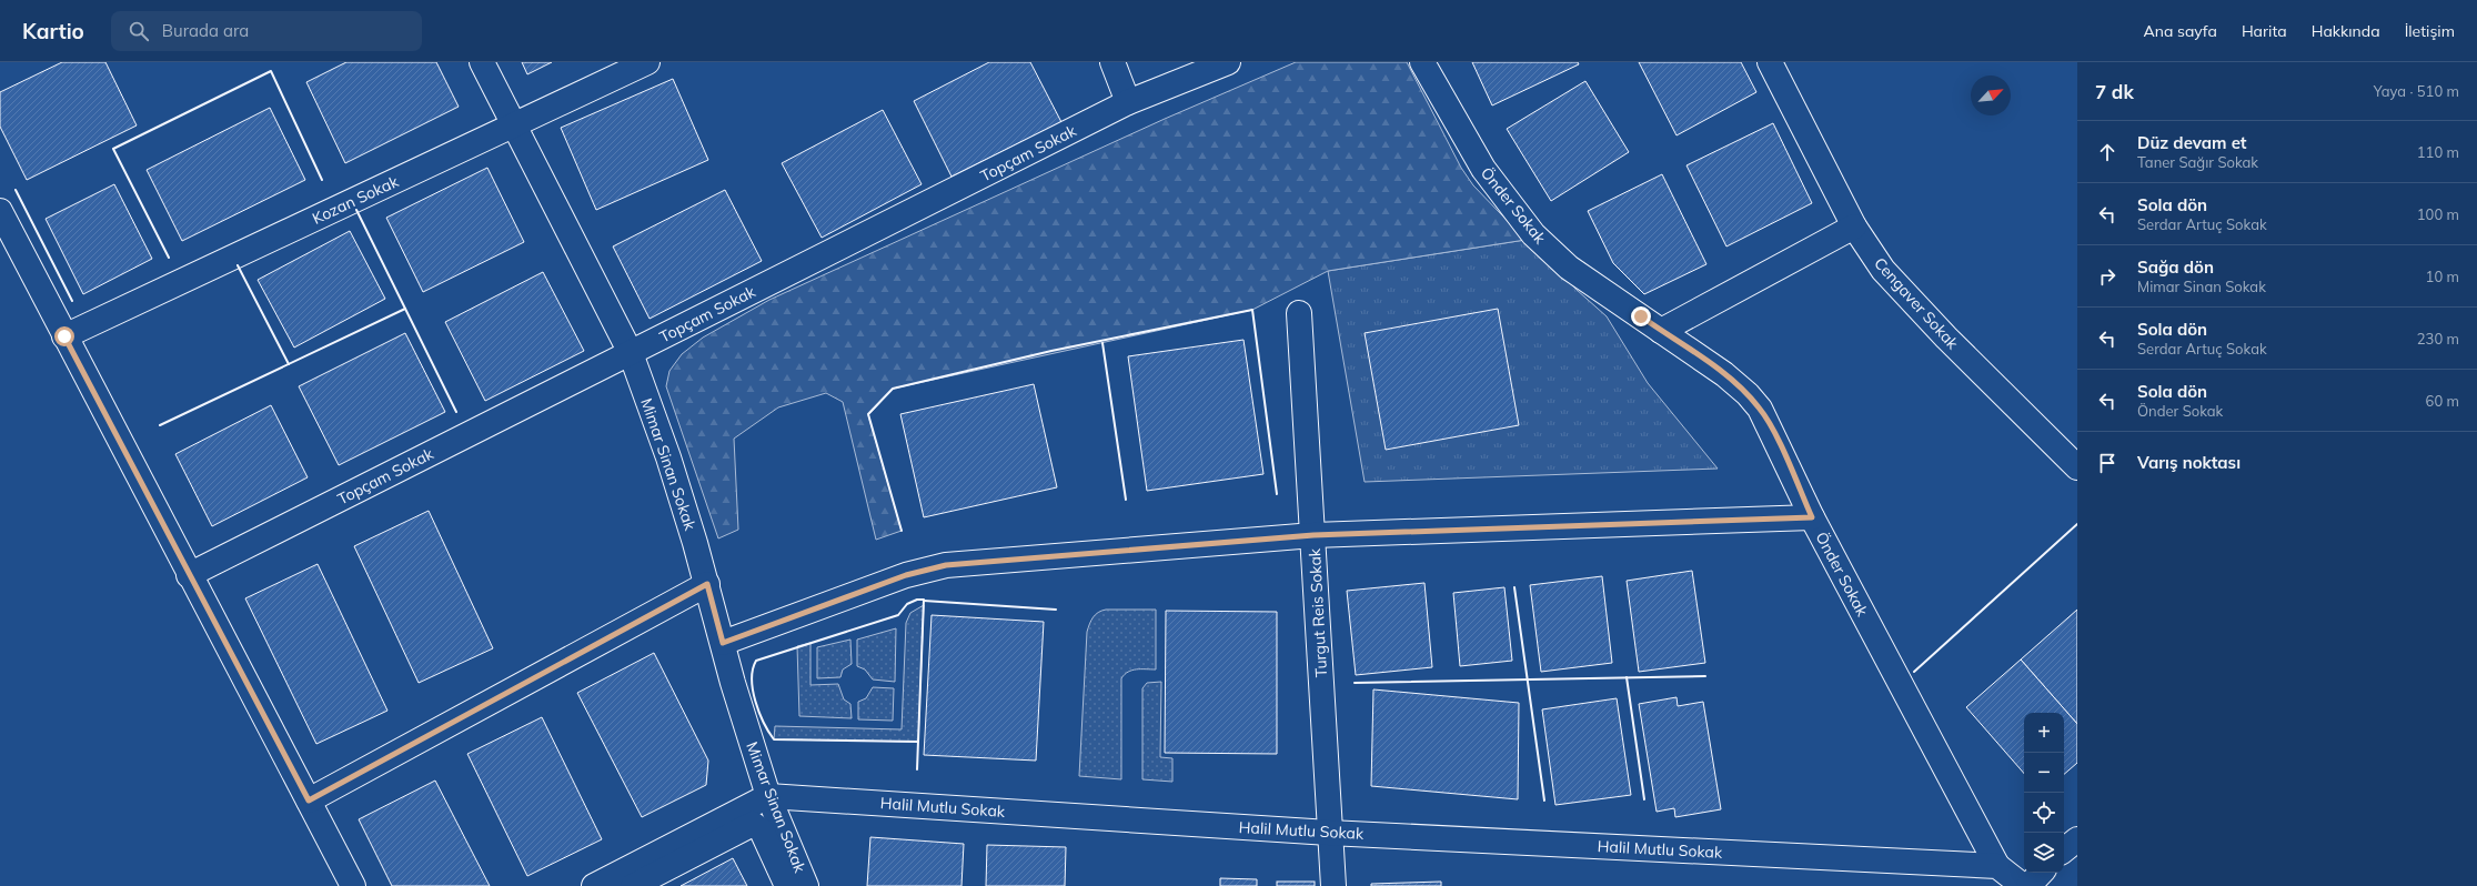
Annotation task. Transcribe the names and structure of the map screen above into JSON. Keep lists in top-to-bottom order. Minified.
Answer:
{"streets":{"street":["Topçam Sokak","Kozan Sokak","Önder Sokak","Cengaver Sokak","Mimar Sinan Sokak","Turgut Reis Sokak","Halil Mutlu Sokak"]},"crossings":[["Topçam Sokak","Mimar Sinan Sokak"],["Kozan Sokak","Mimar Sinan Sokak"],["Önder Sokak","Halil Mutlu Sokak"],["Mimar Sinan Sokak","Halil Mutlu Sokak"],["Turgut Reis Sokak","Halil Mutlu Sokak"]],"north":"top right","page":{"header":"Kartio","search":"Burada ara","nav":["Ana sayfa","Harita","Hakkında","İletişim"],"heading":["7 dk","Yaya · 510 m"],"list":[["Düz devam et","Taner Sağır Sokak","110 m"],["Sola dön","Serdar Artuç Sokak","100 m"],["Sağa dön","Mimar Sinan Sokak","10 m"],["Sola dön","Serdar Artuç Sokak","230 m"],["Sola dön","Önder Sokak","60 m"],"Varış noktası"],"map_buttons":["+","−"]}}
